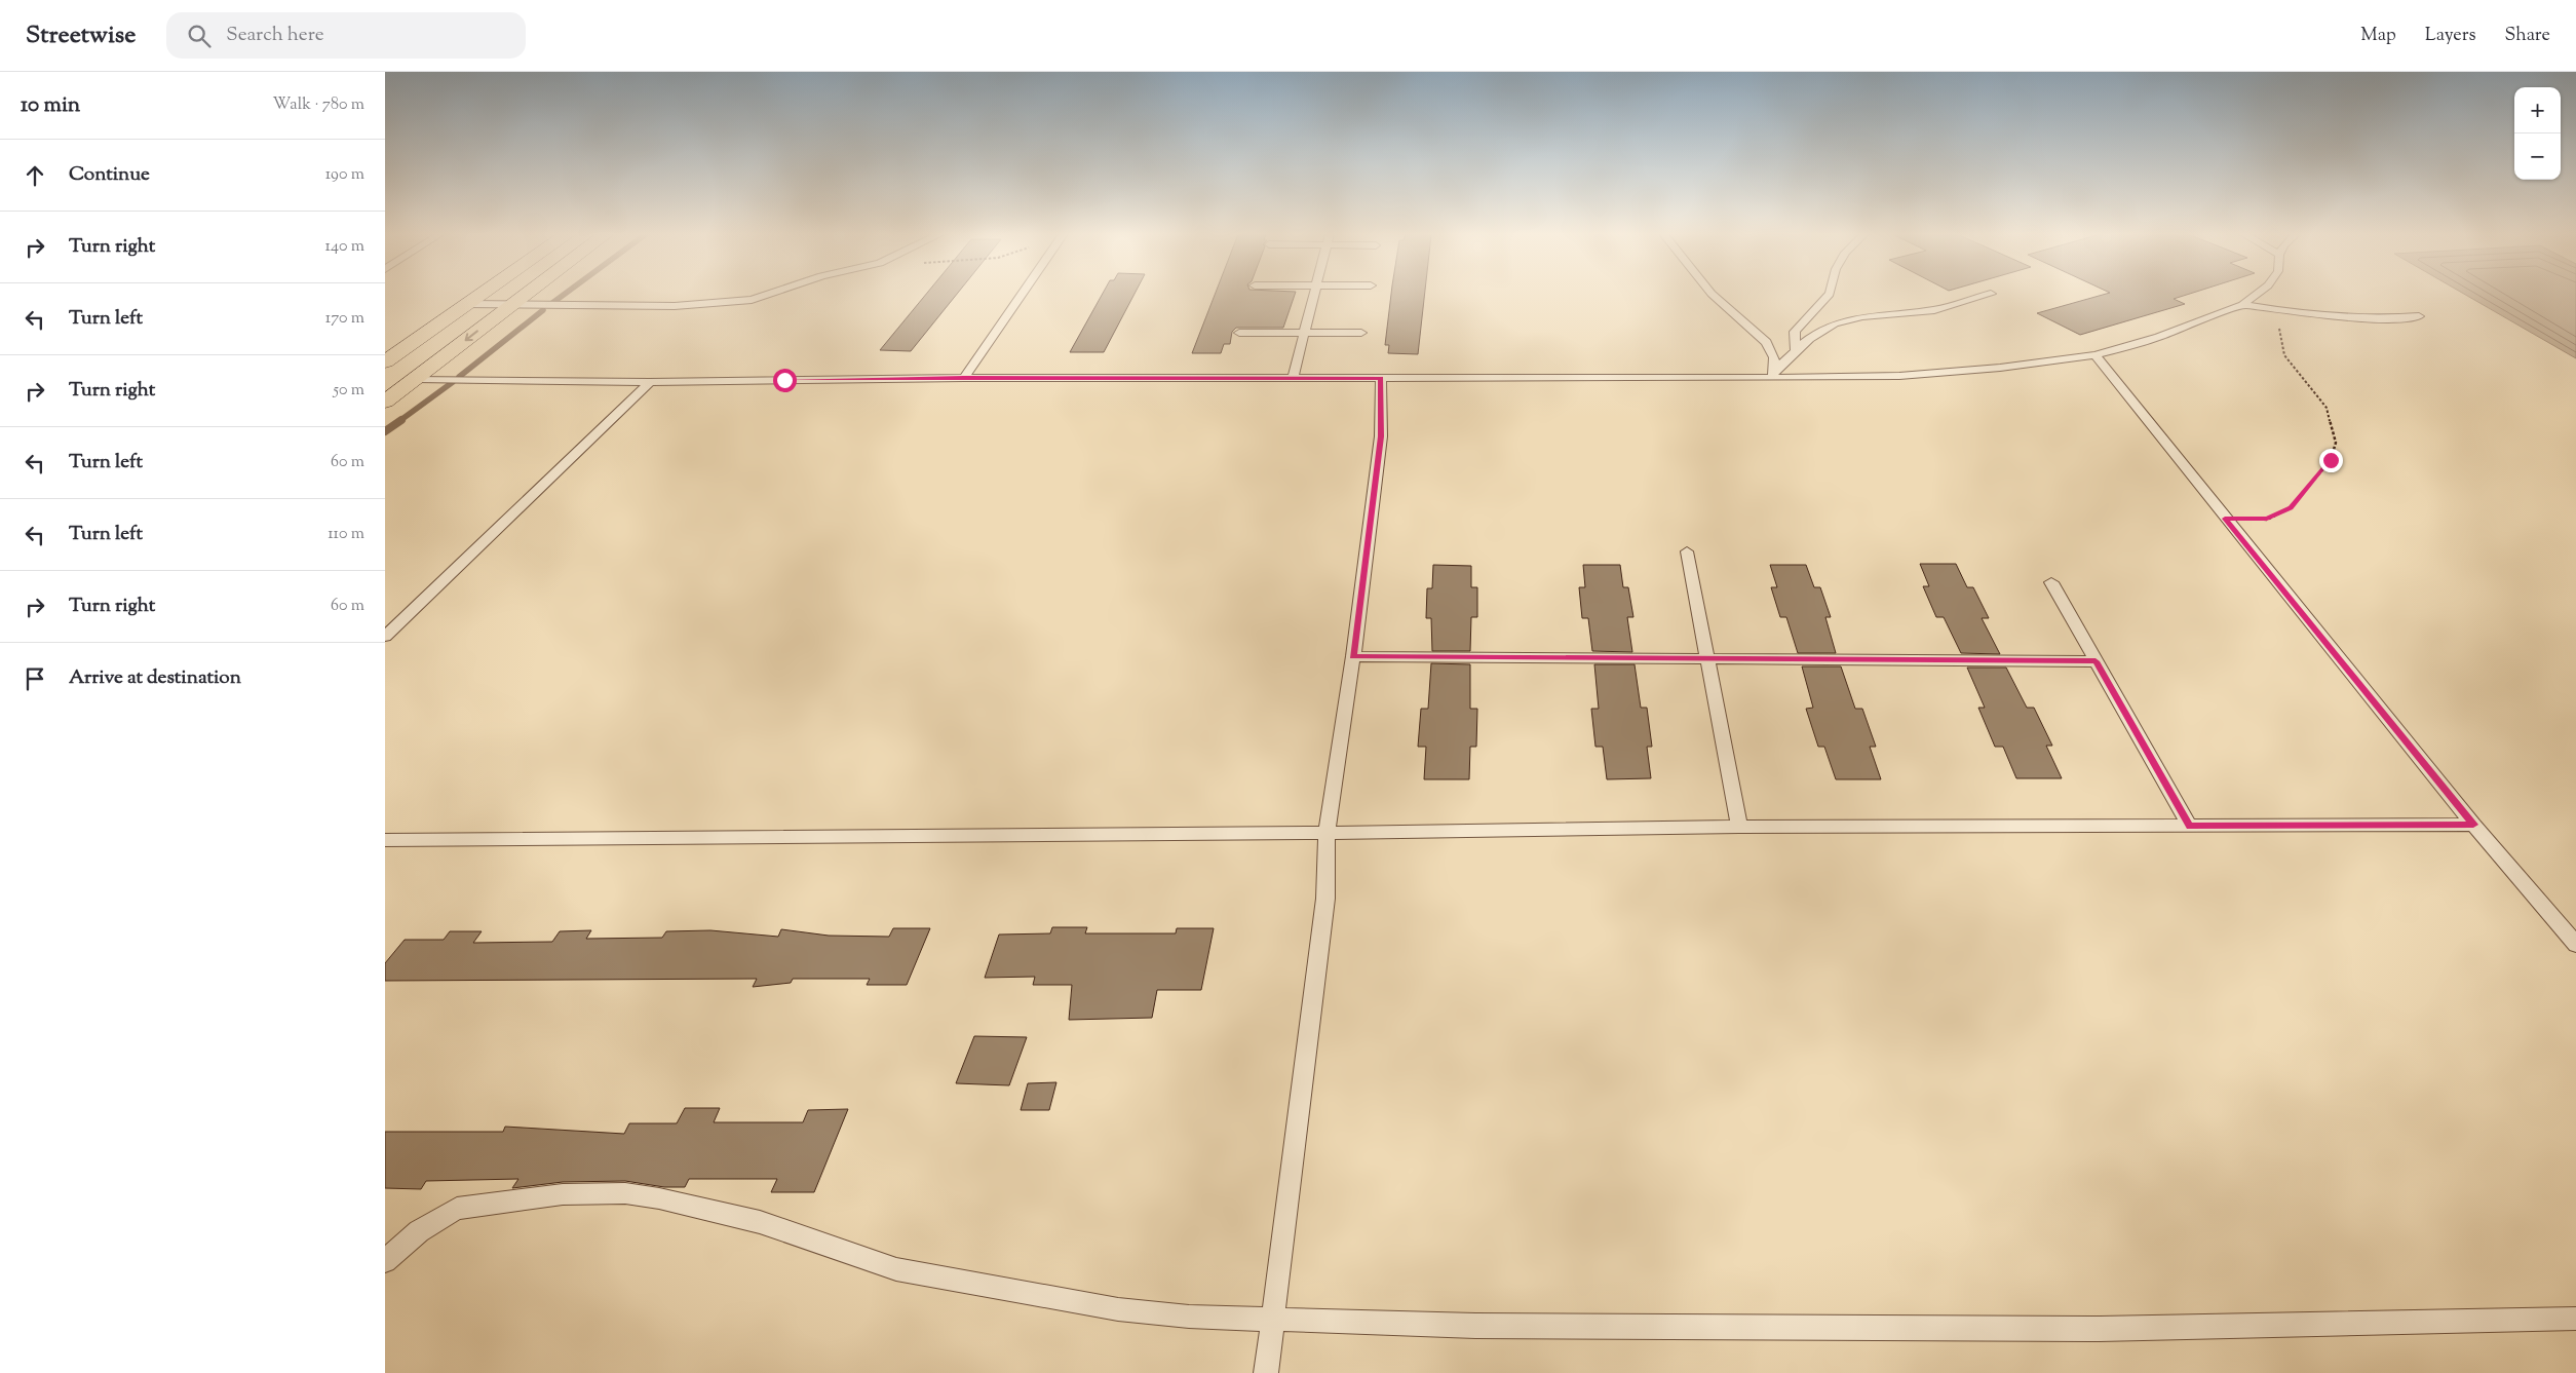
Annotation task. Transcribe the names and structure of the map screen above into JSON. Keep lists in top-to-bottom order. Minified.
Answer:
{"page":{"header":"Streetwise","search":"Search here","nav":["Map","Layers","Share"],"heading":["10 min","Walk · 780 m"],"map_buttons":["+","−"],"list":[["Continue","190 m"],["Turn right","140 m"],["Turn left","170 m"],["Turn right","50 m"],["Turn left","60 m"],["Turn left","110 m"],["Turn right","60 m"],"Arrive at destination"]}}
